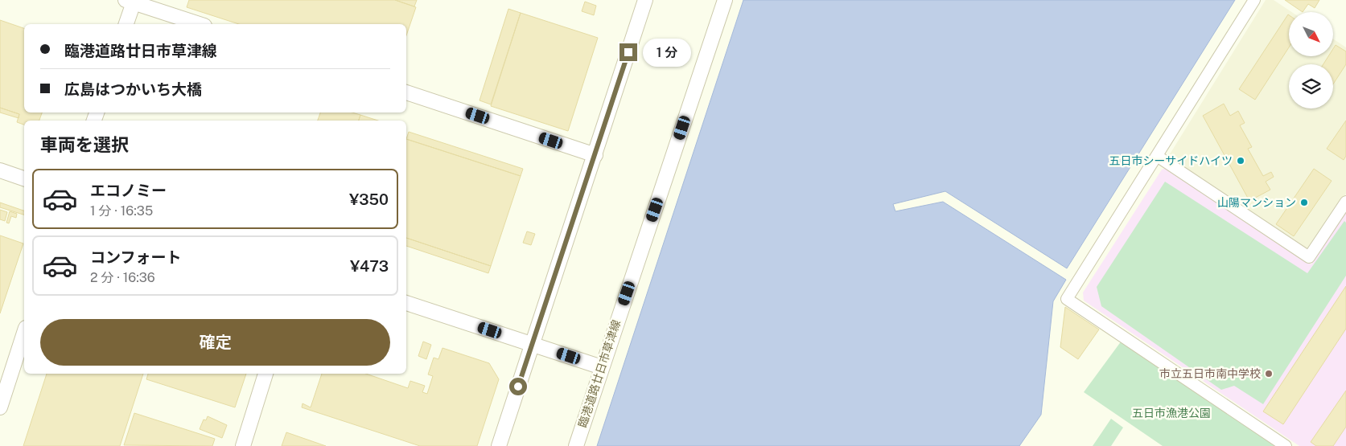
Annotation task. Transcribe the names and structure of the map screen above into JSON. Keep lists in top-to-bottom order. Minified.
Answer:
{"streets":{"street":["臨港道路廿日市草津線"]},"parks":["五日市漁港公園"],"places":["五日市シーサイドハイツ","山陽マンション","市立五日市南中学校"],"north":"bottom right","page":{"banner":["臨港道路廿日市草津線","広島はつかいち大橋"],"bubble":"1 分","heading":"車両を選択","list":[{"name":"エコノミー","note":"1 分 · 16:35","value":"¥350"},{"name":"コンフォート","note":"2 分 · 16:36","value":"¥473"}],"buttons":"確定"}}
